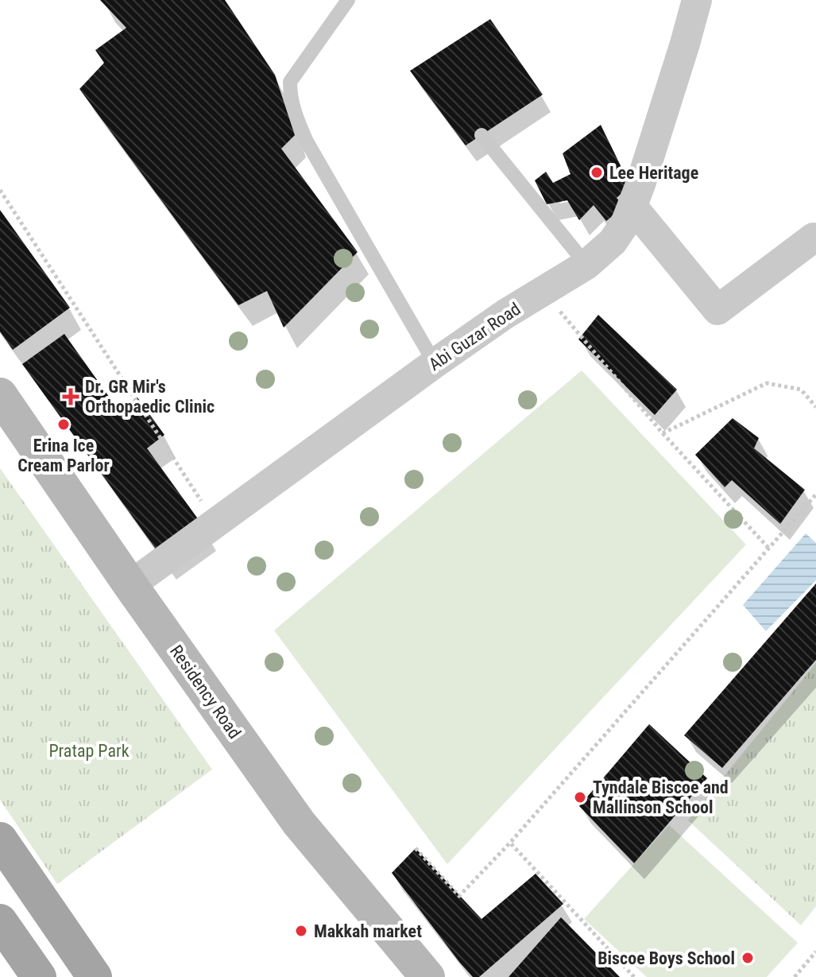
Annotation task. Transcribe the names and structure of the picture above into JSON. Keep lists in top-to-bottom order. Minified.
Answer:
{"streets":{"main road":["Residency Road"],"street":["Abi Guzar Road"]},"crossings":[["Abi Guzar Road","Residency Road"]],"parks":["Pratap Park"],"places":{"other":["Lee Heritage","Erina Ice Cream Parlor","Tyndale Biscoe and Mallinson School","Makkah market","Biscoe Boys School"],"health":["Dr. GR Mir's Orthopaedic Clinic"]}}
